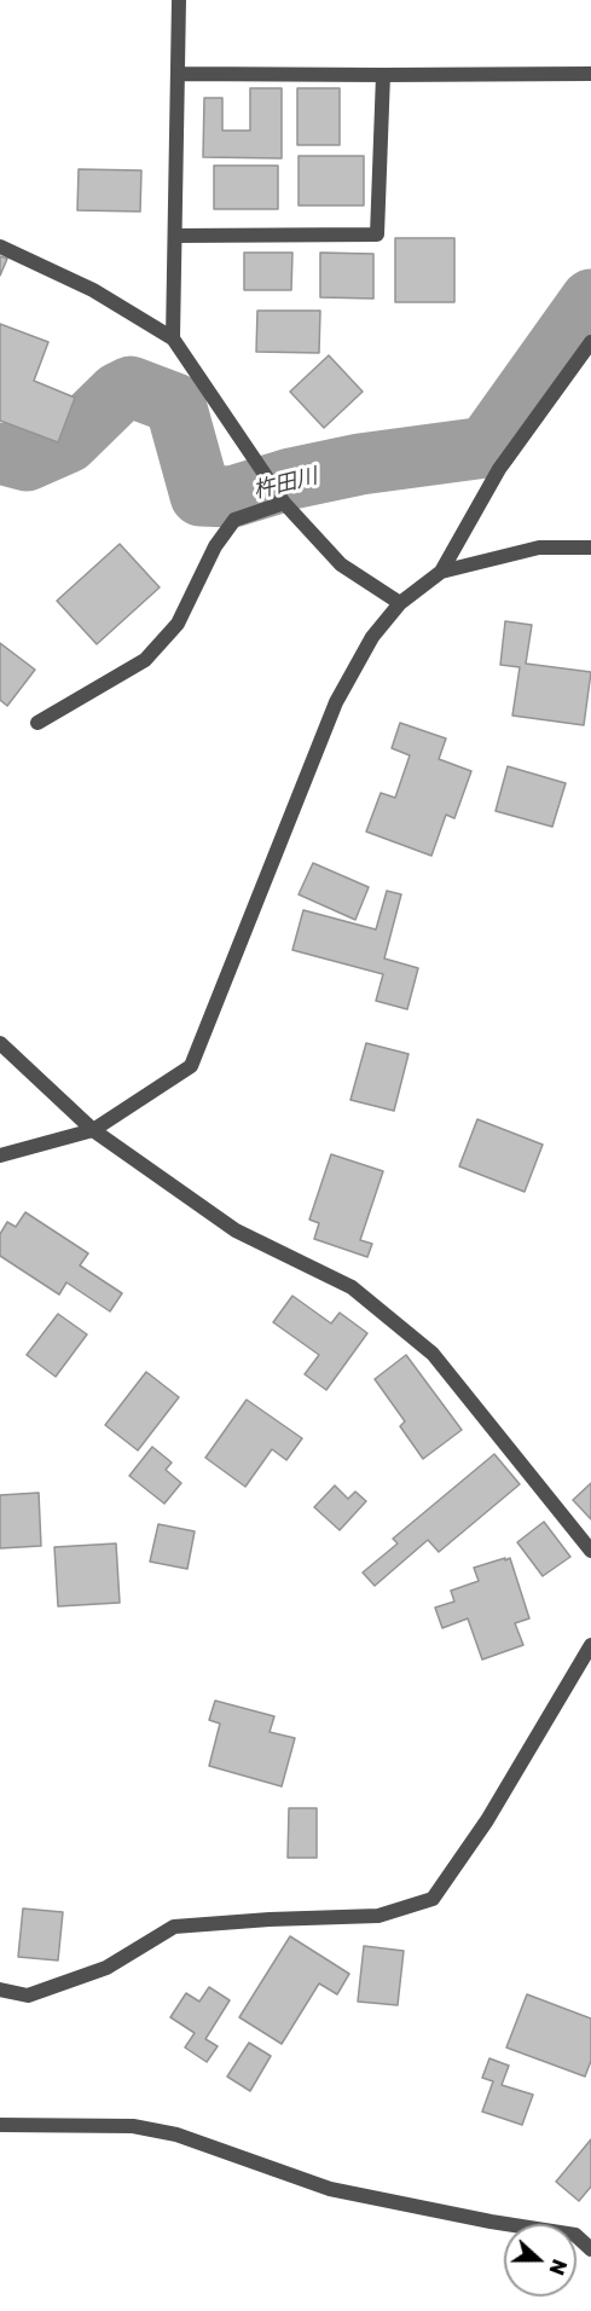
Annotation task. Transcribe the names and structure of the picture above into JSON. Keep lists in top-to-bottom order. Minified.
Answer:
{"water":["杵田川"],"north":"right"}
